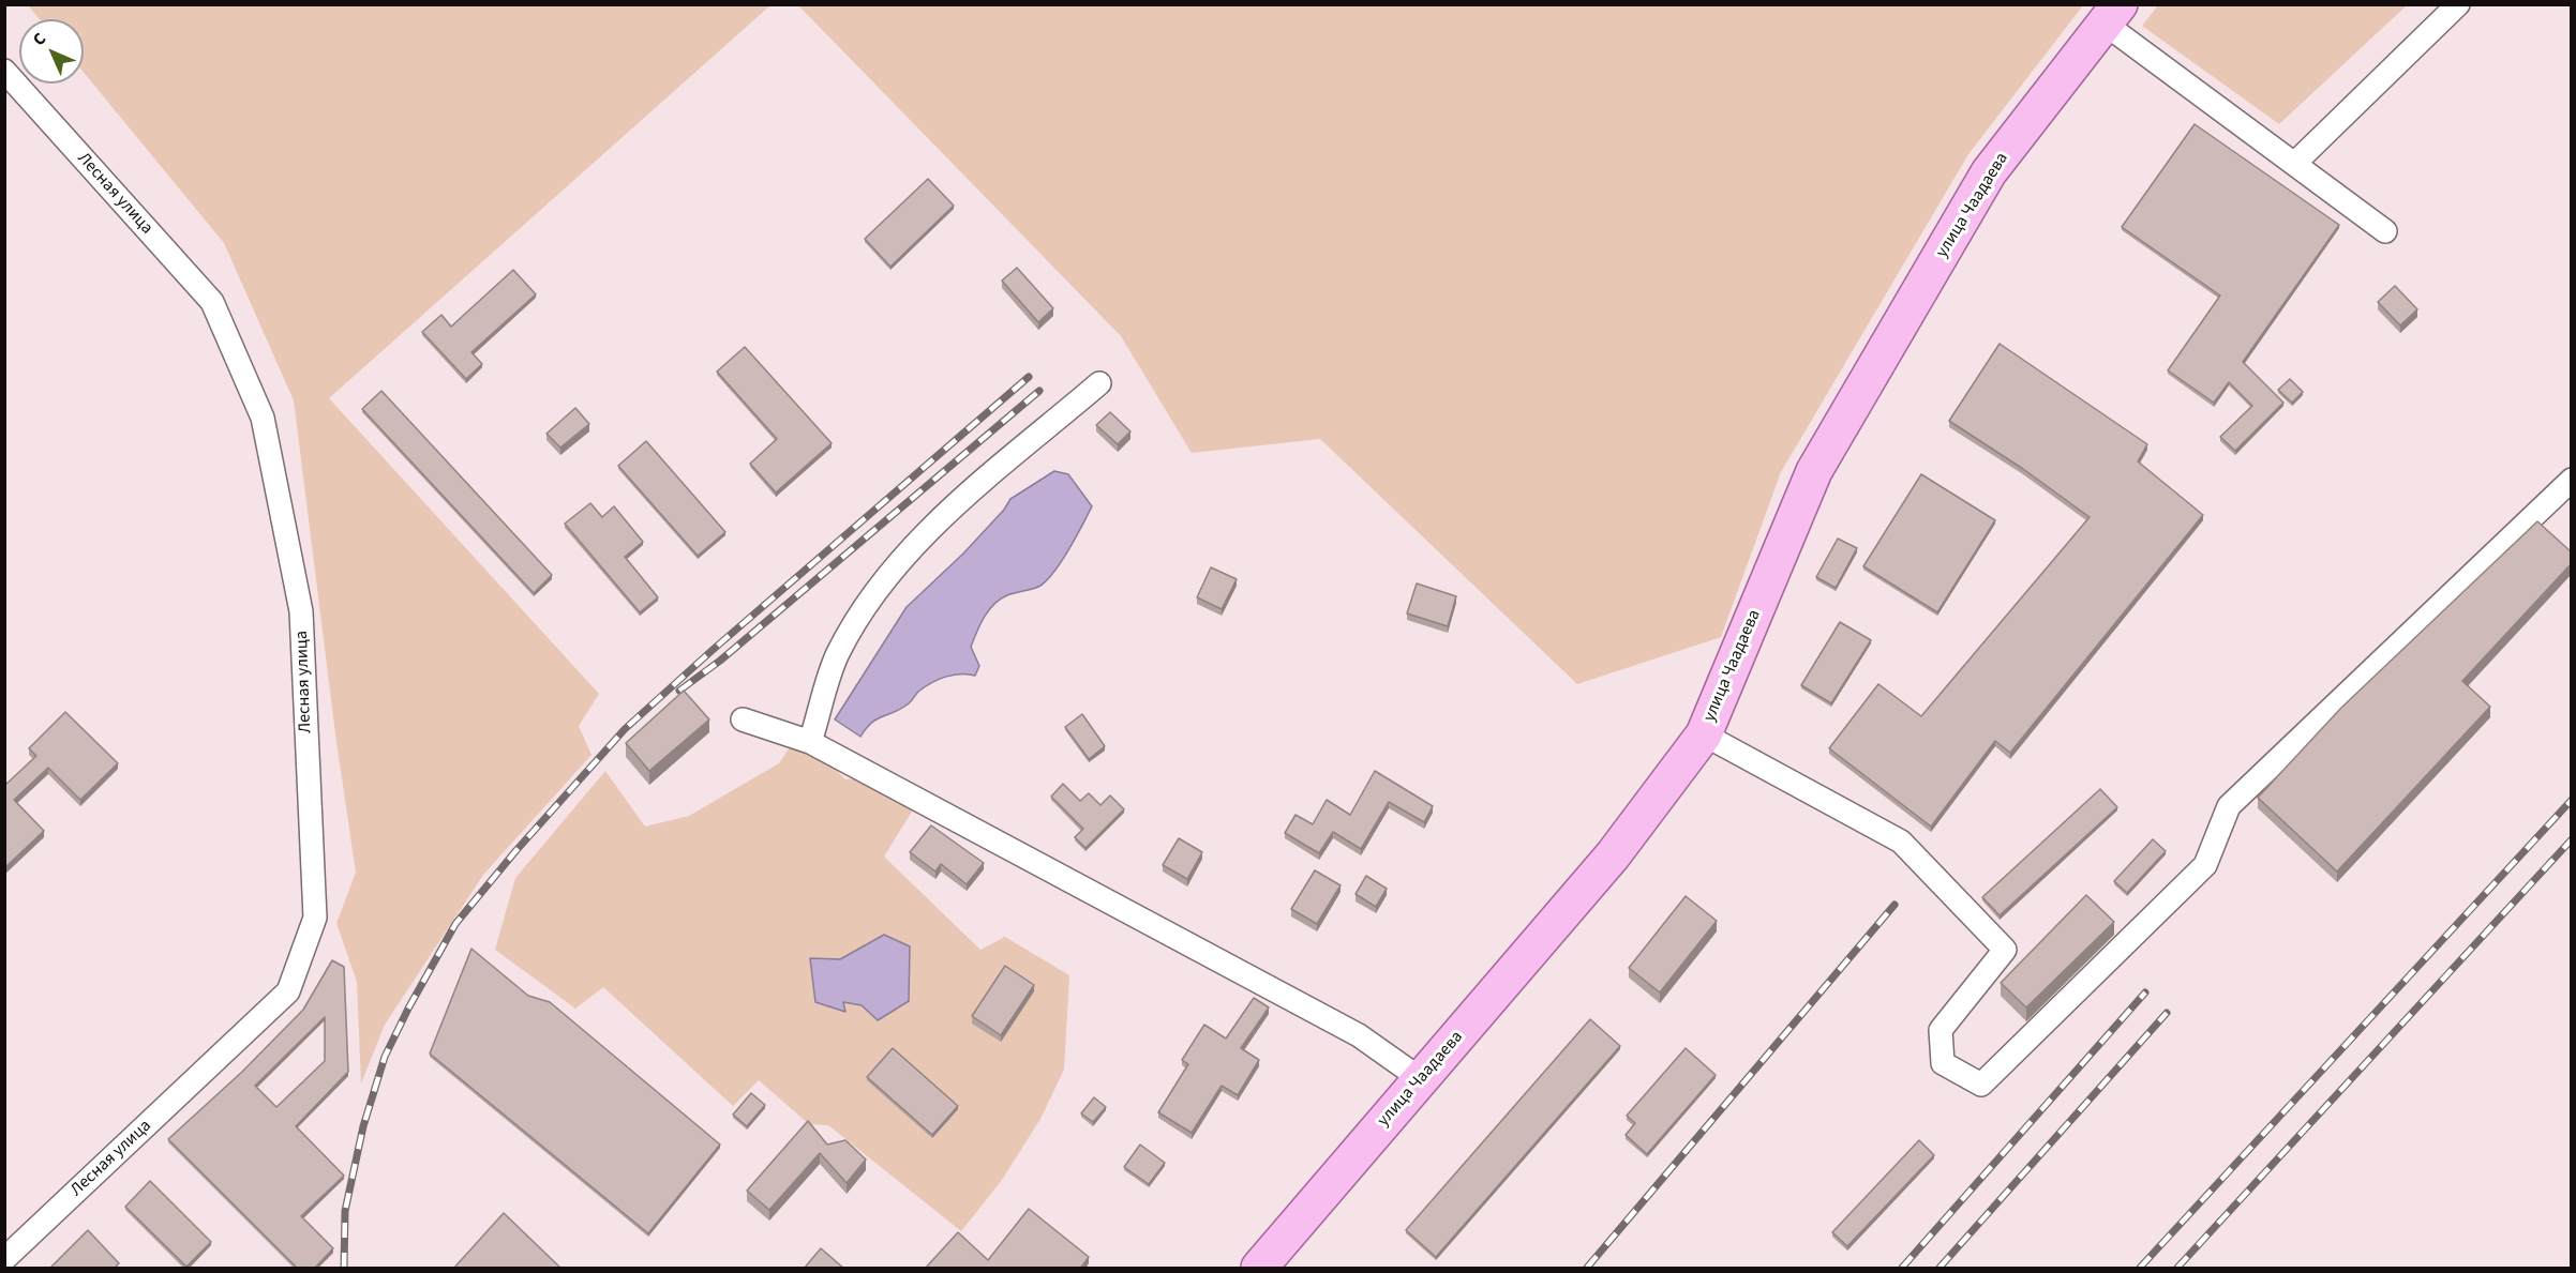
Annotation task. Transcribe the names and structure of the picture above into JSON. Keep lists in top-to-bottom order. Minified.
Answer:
{"streets":{"main road":["улица Чаадаева"],"street":["Лесная улица"]},"north":"top left"}
